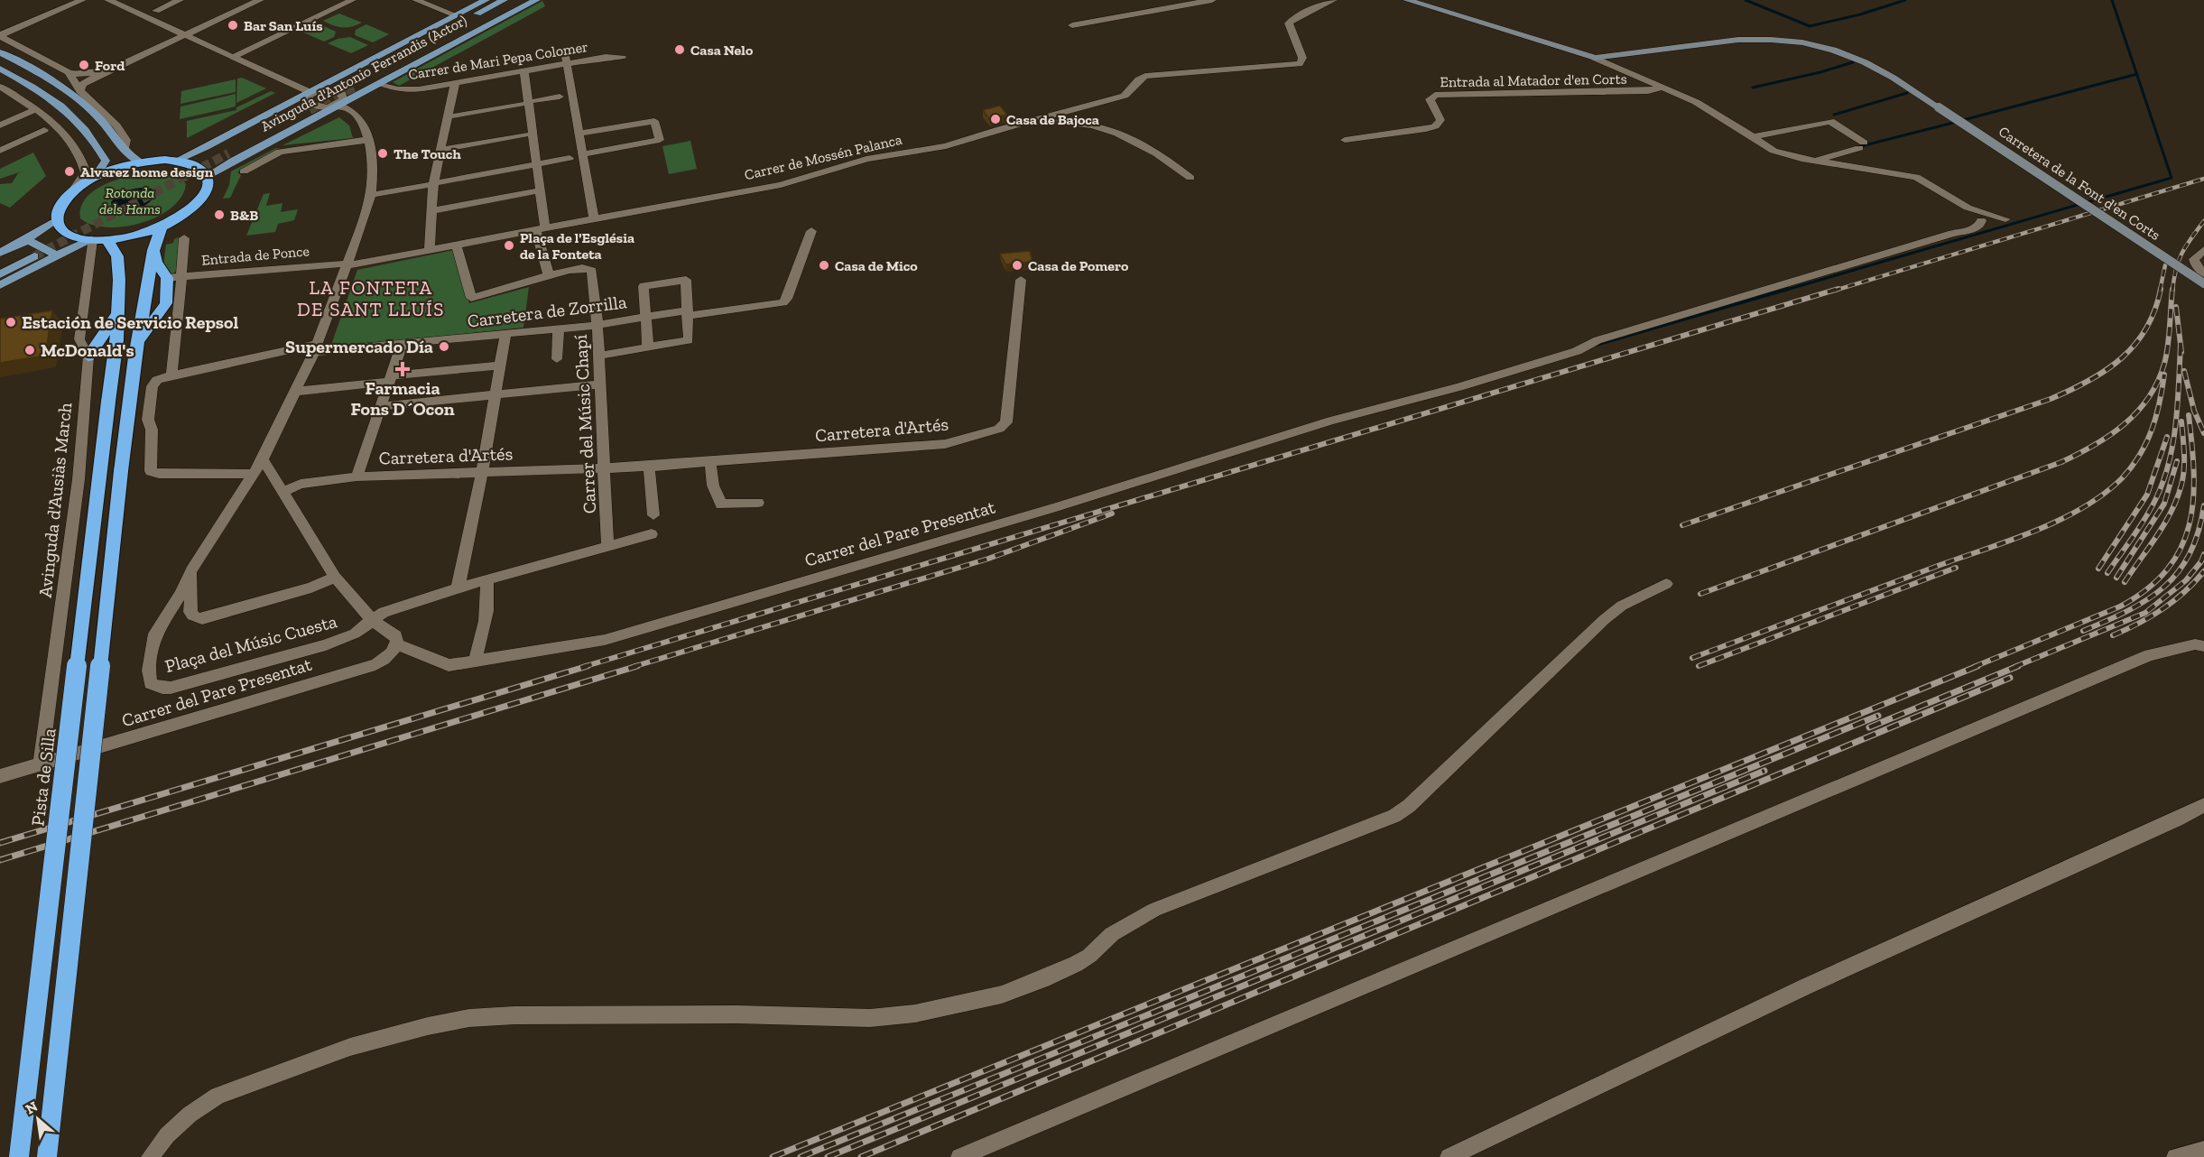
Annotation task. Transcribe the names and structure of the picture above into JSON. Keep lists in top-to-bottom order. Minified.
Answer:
{"streets":{"highway":["Pista de Silla"],"main road":["Avinguda d'Antonio Ferrandis (Actor)"],"street":["Carrer de Mari Pepa Colomer","Entrada al Matador d'en Corts","Carrer de Mossén Palanca","Carretera de la Font d'en Corts","Entrada de Ponce","Carretera de Zorrilla","Carrer del Músic Chapí","Carretera d'Artés","Avinguda d'Ausiàs March","Carrer del Pare Presentat","Plaça del Músic Cuesta"]},"crossings":[["Carrer de Mari Pepa Colomer","Avinguda d'Antonio Ferrandis (Actor)"],["Carrer de Mossén Palanca","Entrada de Ponce"],["Carretera de Zorrilla","Carrer del Músic Chapí"],["Carrer del Músic Chapí","Carretera d'Artés"],["Avinguda d'Ausiàs March","Carrer del Pare Presentat"],["Carrer del Pare Presentat","Plaça del Músic Cuesta"]],"districts":["LA FONTETA DE SANT LLUÍS"],"parks":["Rotonda dels Hams"],"places":{"other":["Bar San Luís","Casa Nelo","Ford","Casa de Bajoca","The Touch","Alvarez home design","B&B","Plaça de l'Església de la Fonteta","Casa de Mico","Casa de Pomero","Estación de Servicio Repsol","Supermercado Día","McDonald's"],"health":["Farmacia Fons D´Ocon"]},"north":"top left"}
